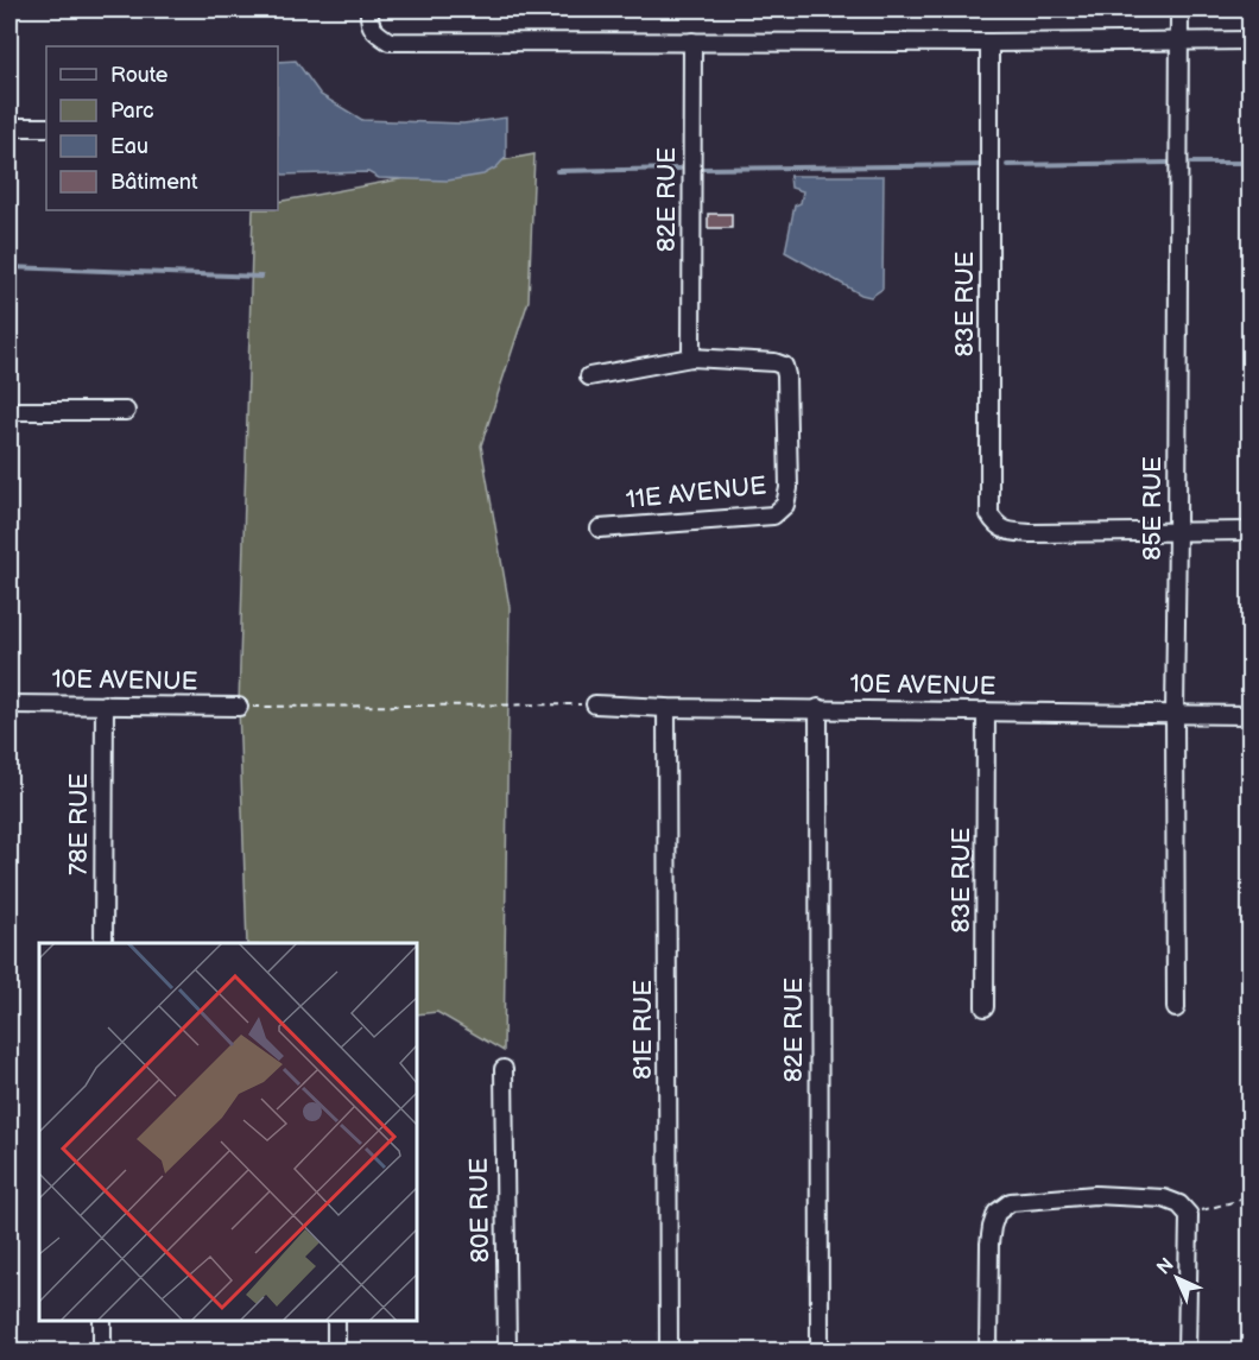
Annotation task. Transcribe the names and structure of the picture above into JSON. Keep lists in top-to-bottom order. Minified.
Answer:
{"streets":{"street":["82E RUE","83E RUE","11E AVENUE","85E RUE","10E AVENUE","78E RUE","81E RUE","80E RUE"]},"crossings":[["82E RUE","11E AVENUE"],["82E RUE","10E AVENUE"],["83E RUE","85E RUE"],["83E RUE","10E AVENUE"],["85E RUE","10E AVENUE"],["10E AVENUE","78E RUE"],["10E AVENUE","81E RUE"]],"legend":["Route","Parc","Eau","Bâtiment"],"north":"top left"}
